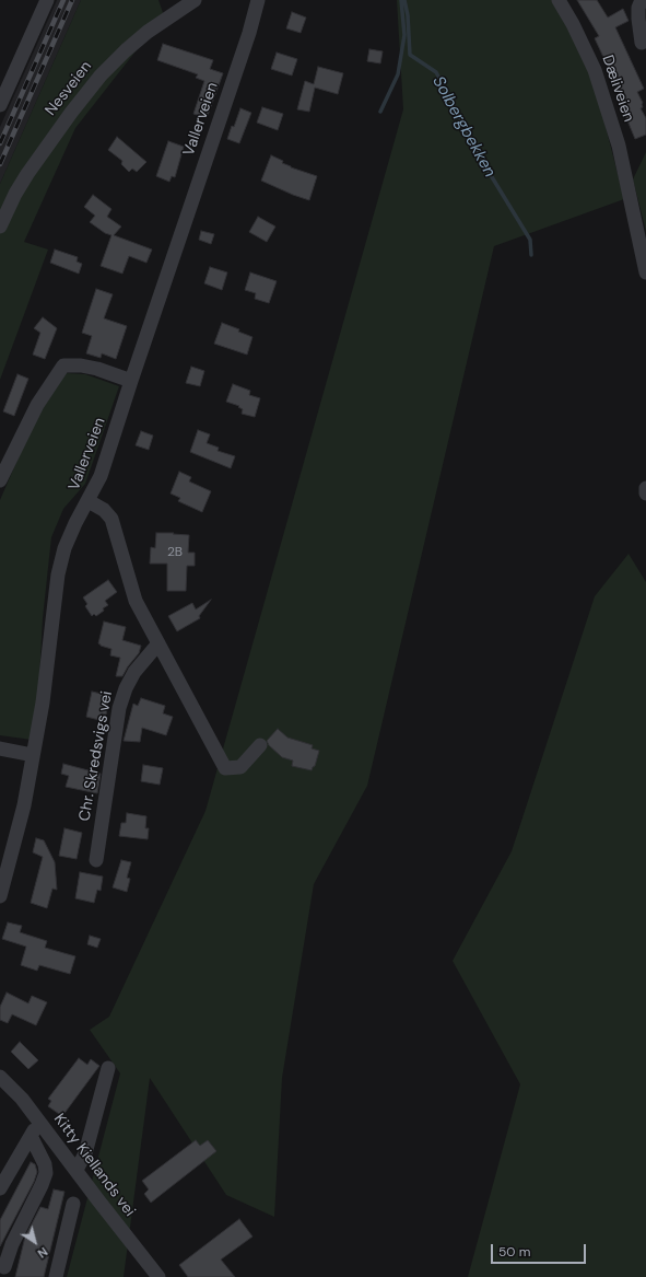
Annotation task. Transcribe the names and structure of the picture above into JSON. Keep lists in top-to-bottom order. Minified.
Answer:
{"streets":{"street":["Nesveien","Dæliveien","Vallerveien","Chr. Skredsvigs vei","Kitty Kiellands vei"]},"water":["Solbergbekken"],"house_numbers":["2B"],"scale_bar":"50 m","north":"bottom right"}
